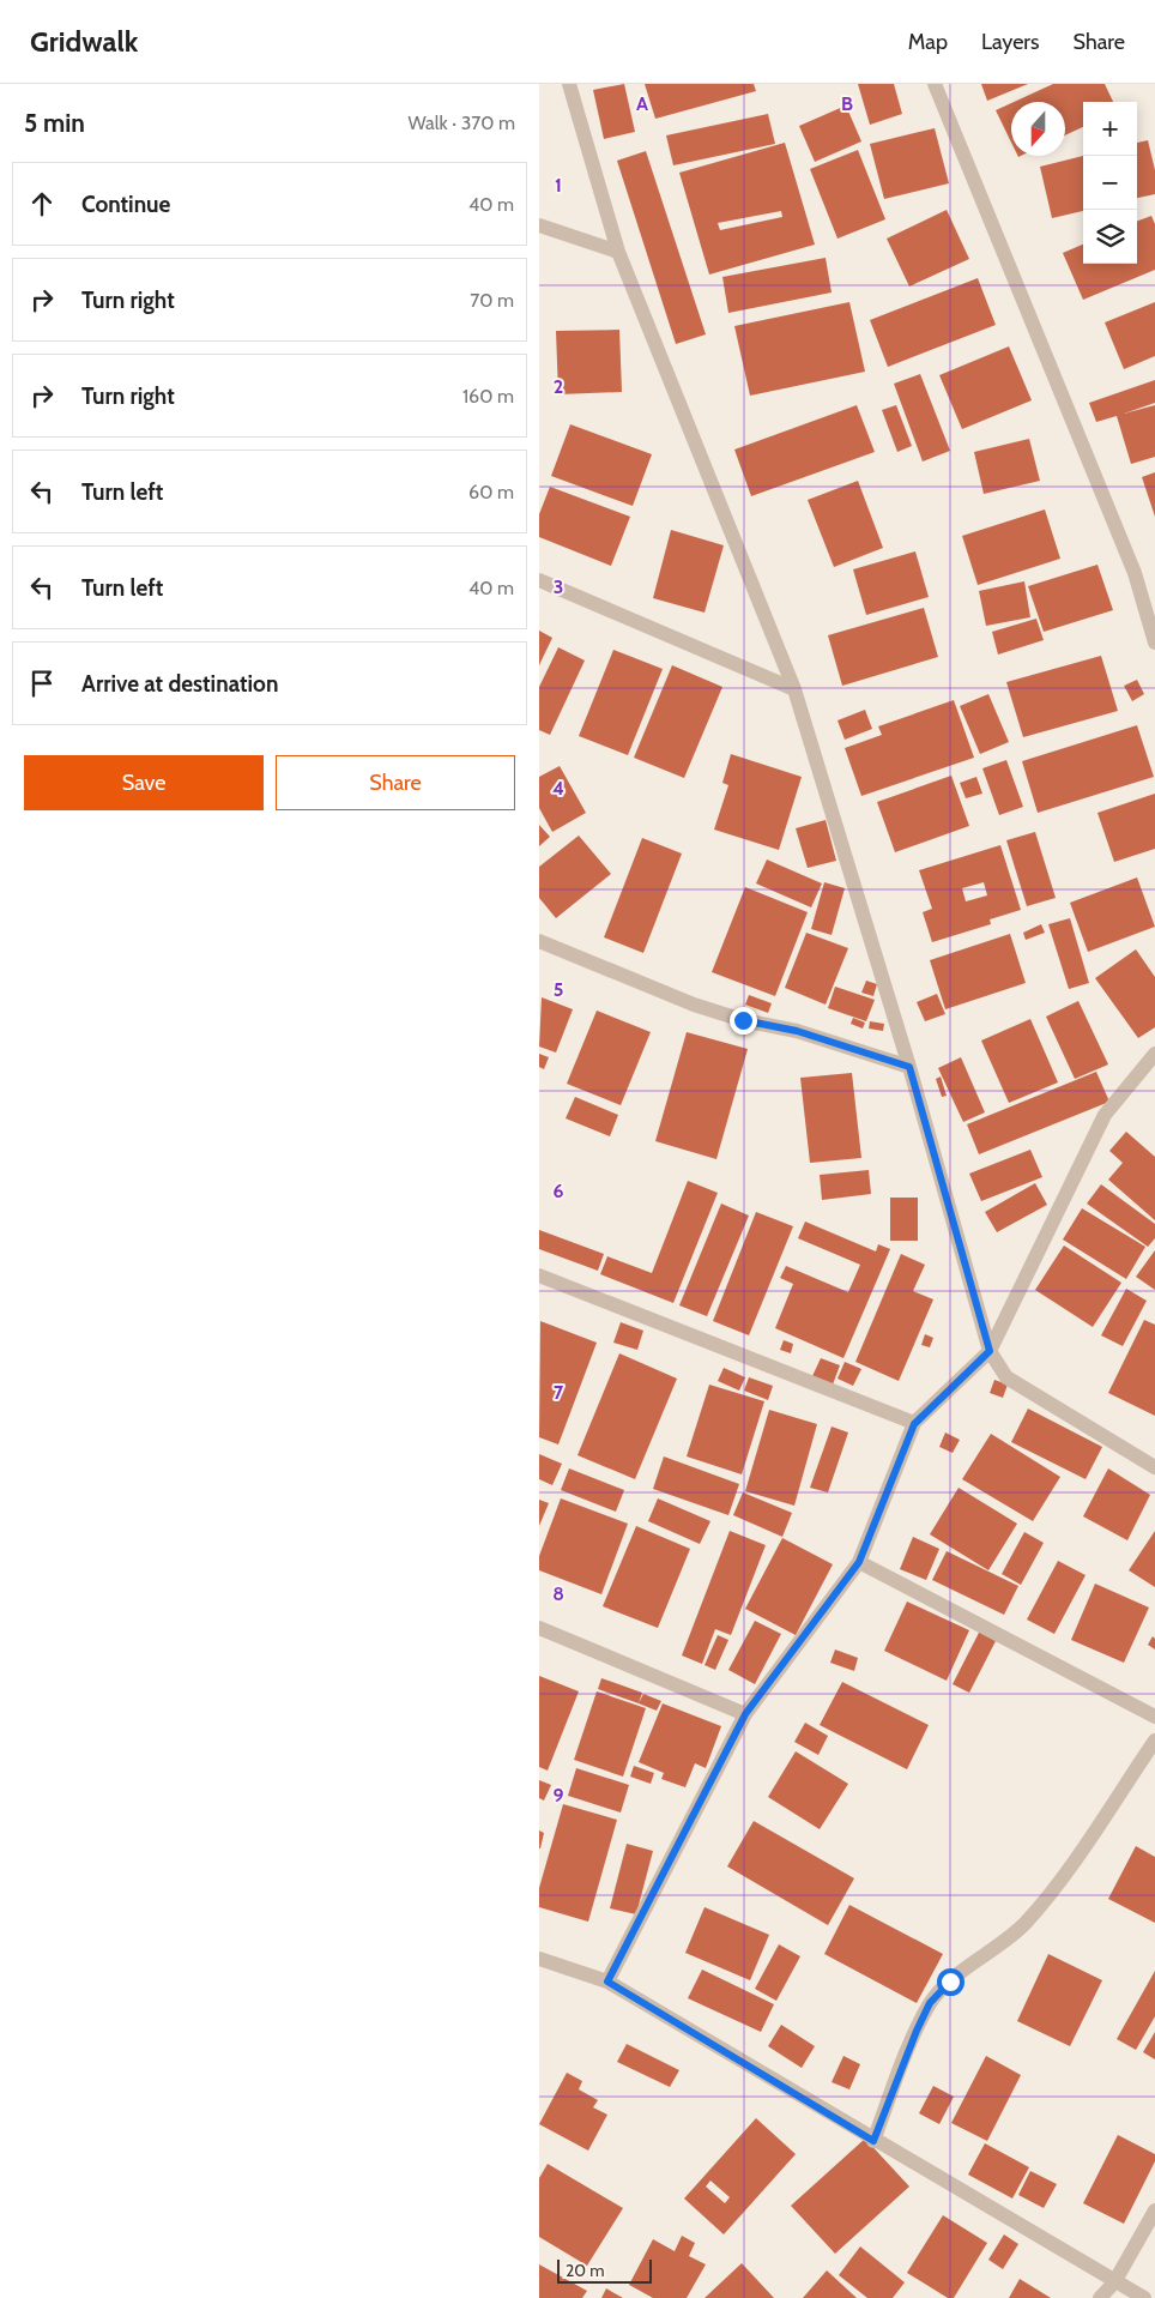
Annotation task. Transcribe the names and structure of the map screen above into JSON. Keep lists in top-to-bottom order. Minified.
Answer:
{"scale_bar":"20 m","north":"bottom","page":{"header":"Gridwalk","nav":["Map","Layers","Share"],"heading":["5 min","Walk · 370 m"],"map_buttons":["+","−"],"list":[["Continue","40 m"],["Turn right","70 m"],["Turn right","160 m"],["Turn left","60 m"],["Turn left","40 m"],"Arrive at destination"],"buttons":["Save","Share"],"scale":"20 m"},"grid":{"columns":["A","B"],"rows":["1","2","3","4","5","6","7","8","9"]}}
